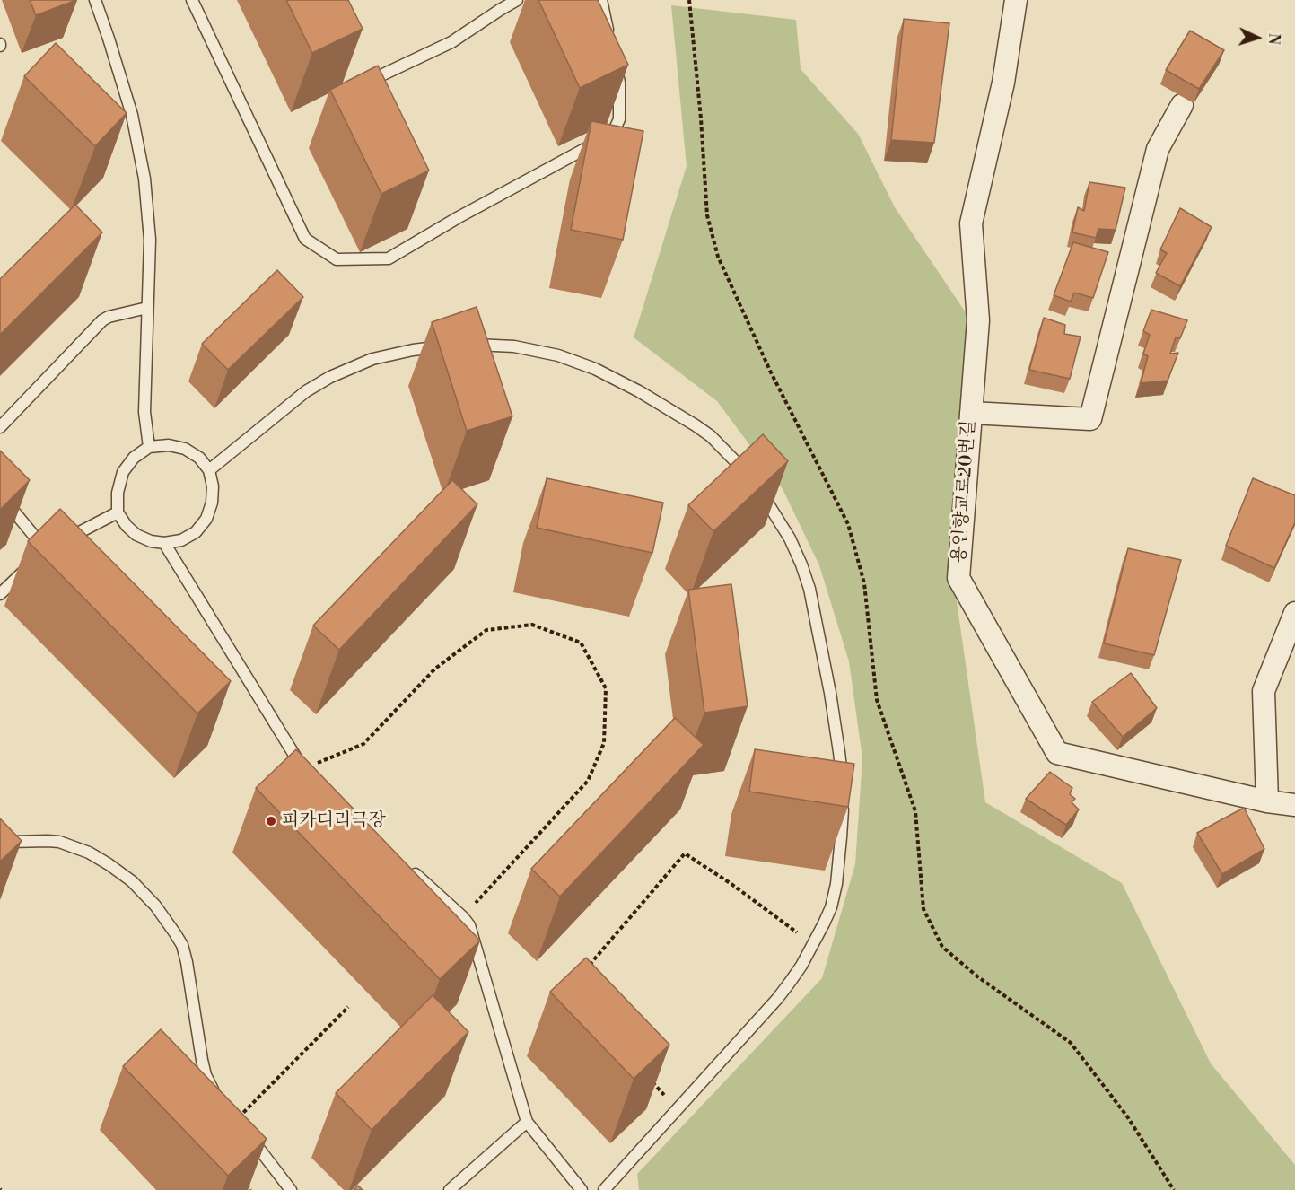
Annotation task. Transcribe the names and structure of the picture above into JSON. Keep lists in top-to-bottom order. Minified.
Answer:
{"streets":{"street":["용인향교로20번길"]},"places":["피카디리극장"],"north":"right"}
